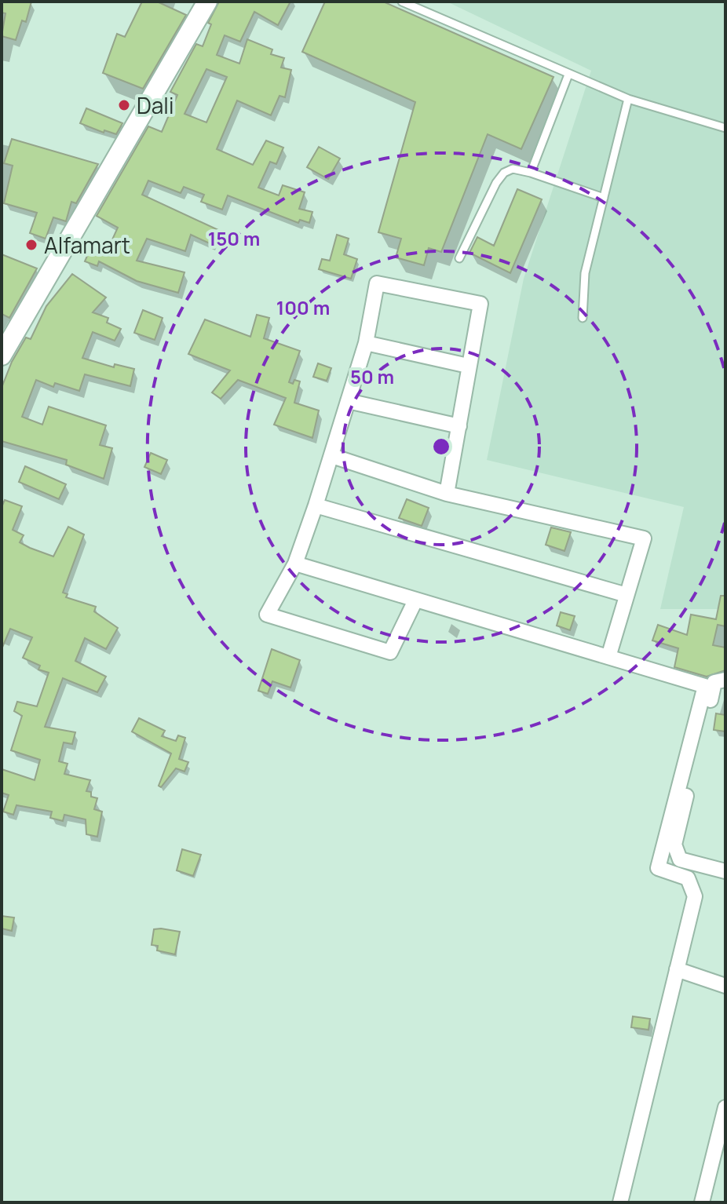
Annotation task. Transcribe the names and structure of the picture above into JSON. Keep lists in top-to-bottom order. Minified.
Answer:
{"places":["Dali","Alfamart"],"rings":["150 m","100 m","50 m"]}
